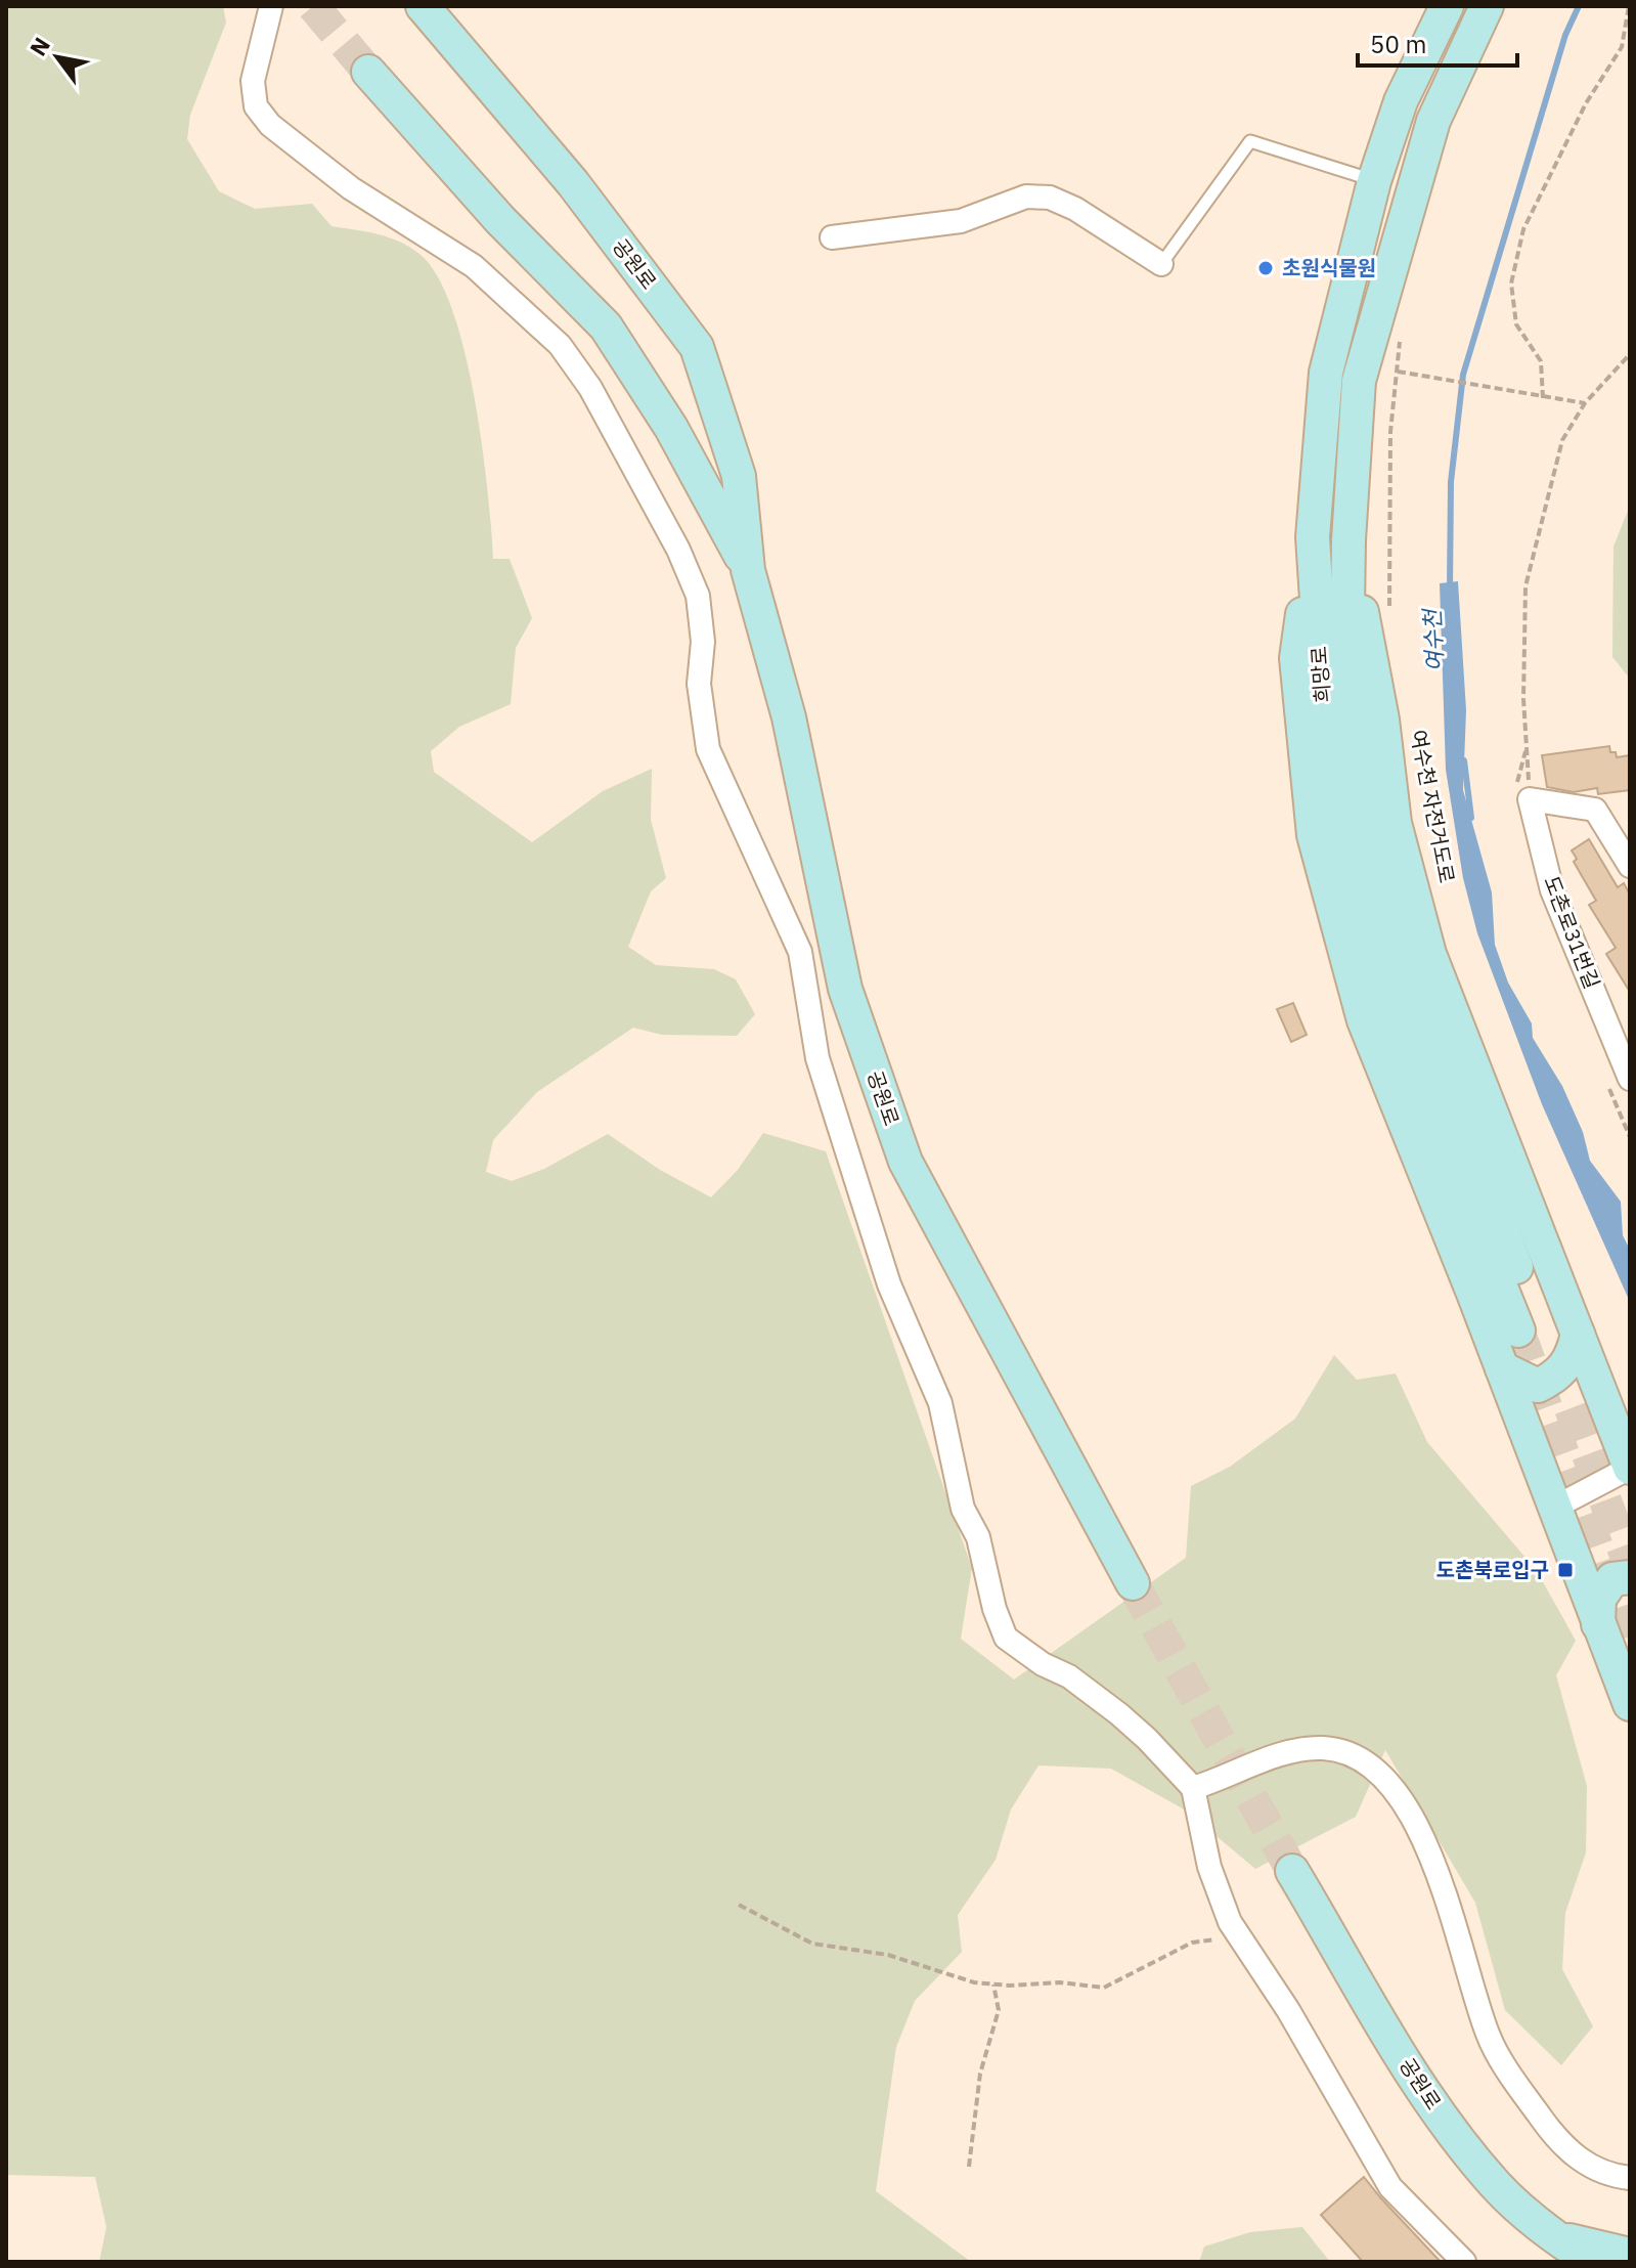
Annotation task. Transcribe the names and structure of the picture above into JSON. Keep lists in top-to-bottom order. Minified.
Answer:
{"streets":{"main road":["공원로","희망로"],"street":["도촌로31번길"]},"water":["여수천"],"places":{"other":["초원식물원"],"transit":["도촌북로입구"]},"scale_bar":"50 m","north":"top left"}
